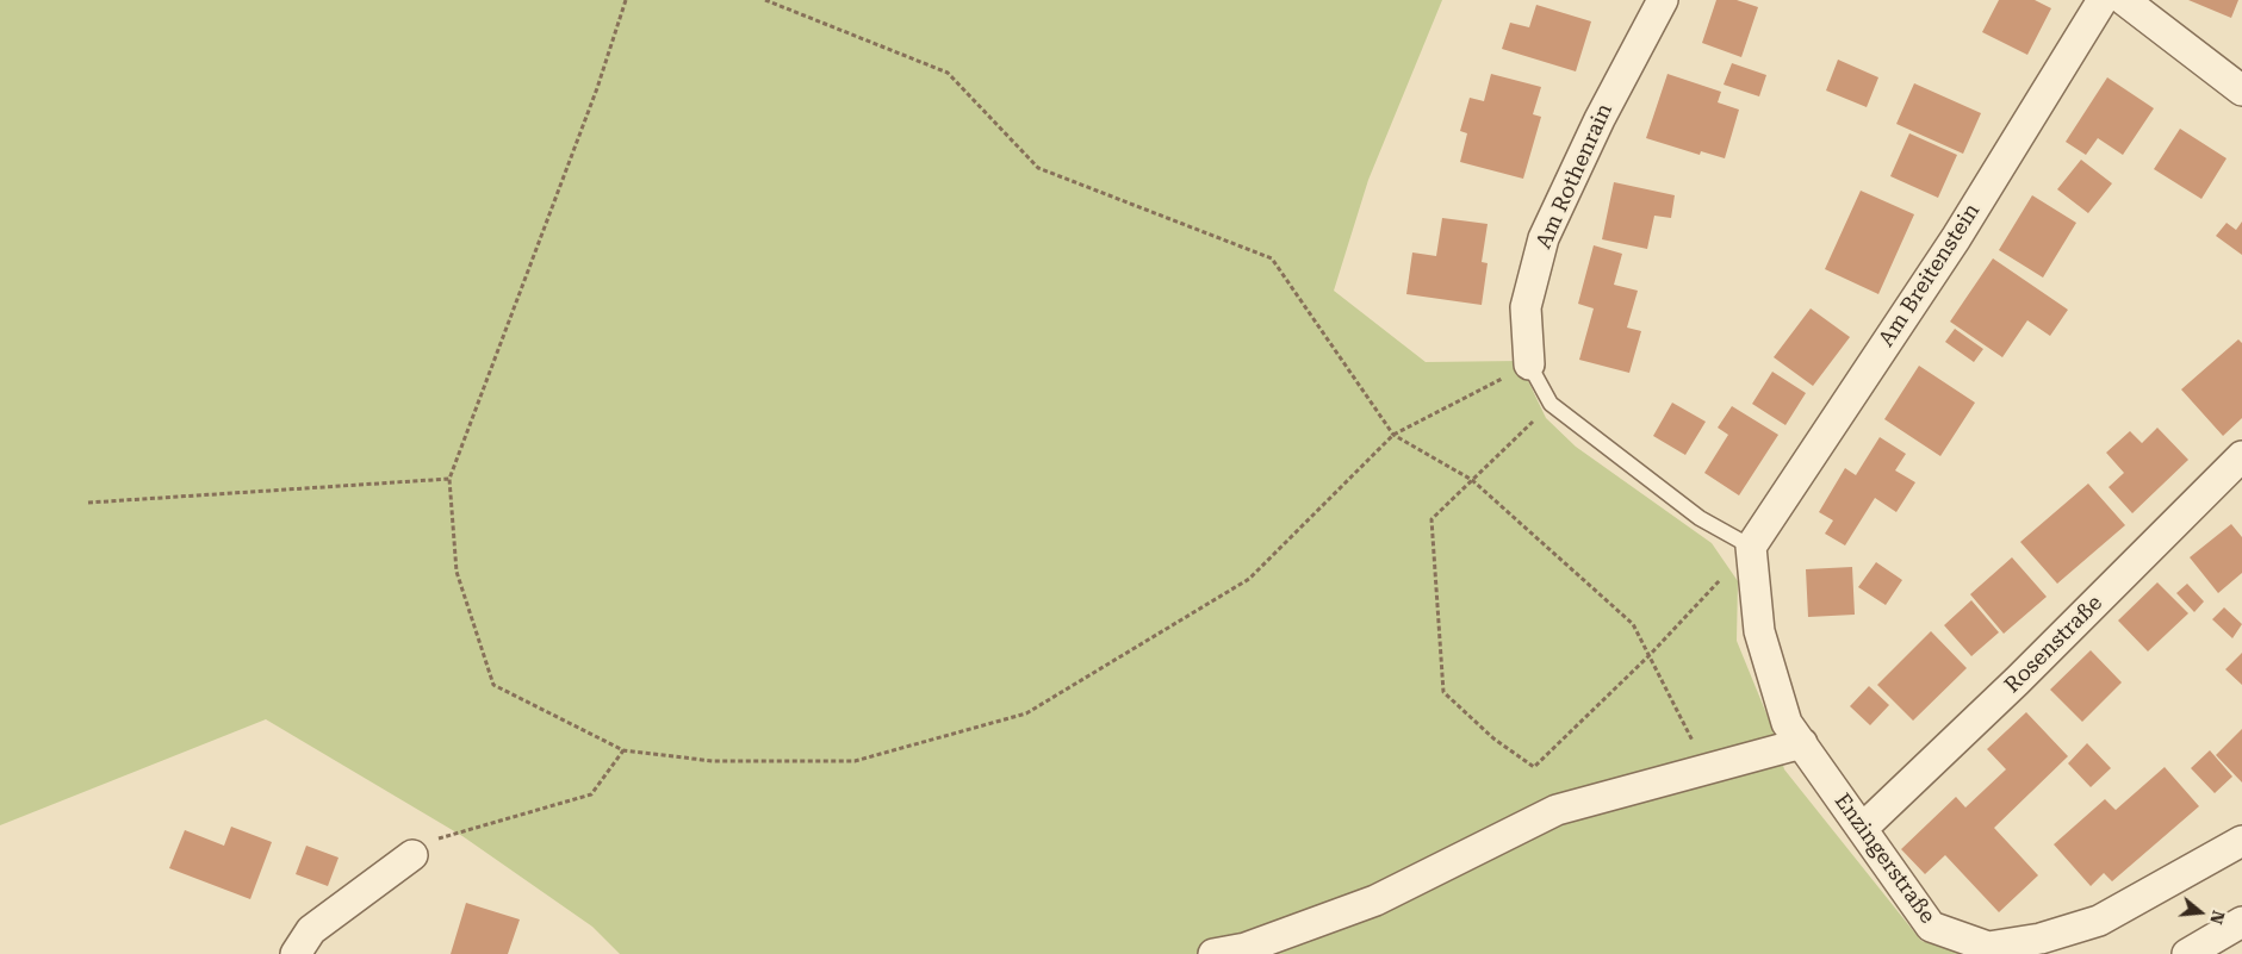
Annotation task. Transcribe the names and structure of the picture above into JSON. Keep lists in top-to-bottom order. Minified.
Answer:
{"streets":{"street":["Am Rothenrain","Am Breitenstein","Rosenstraße","Enzingerstraße"]},"crossings":[["Am Breitenstein","Enzingerstraße"],["Rosenstraße","Enzingerstraße"]],"north":"right"}
